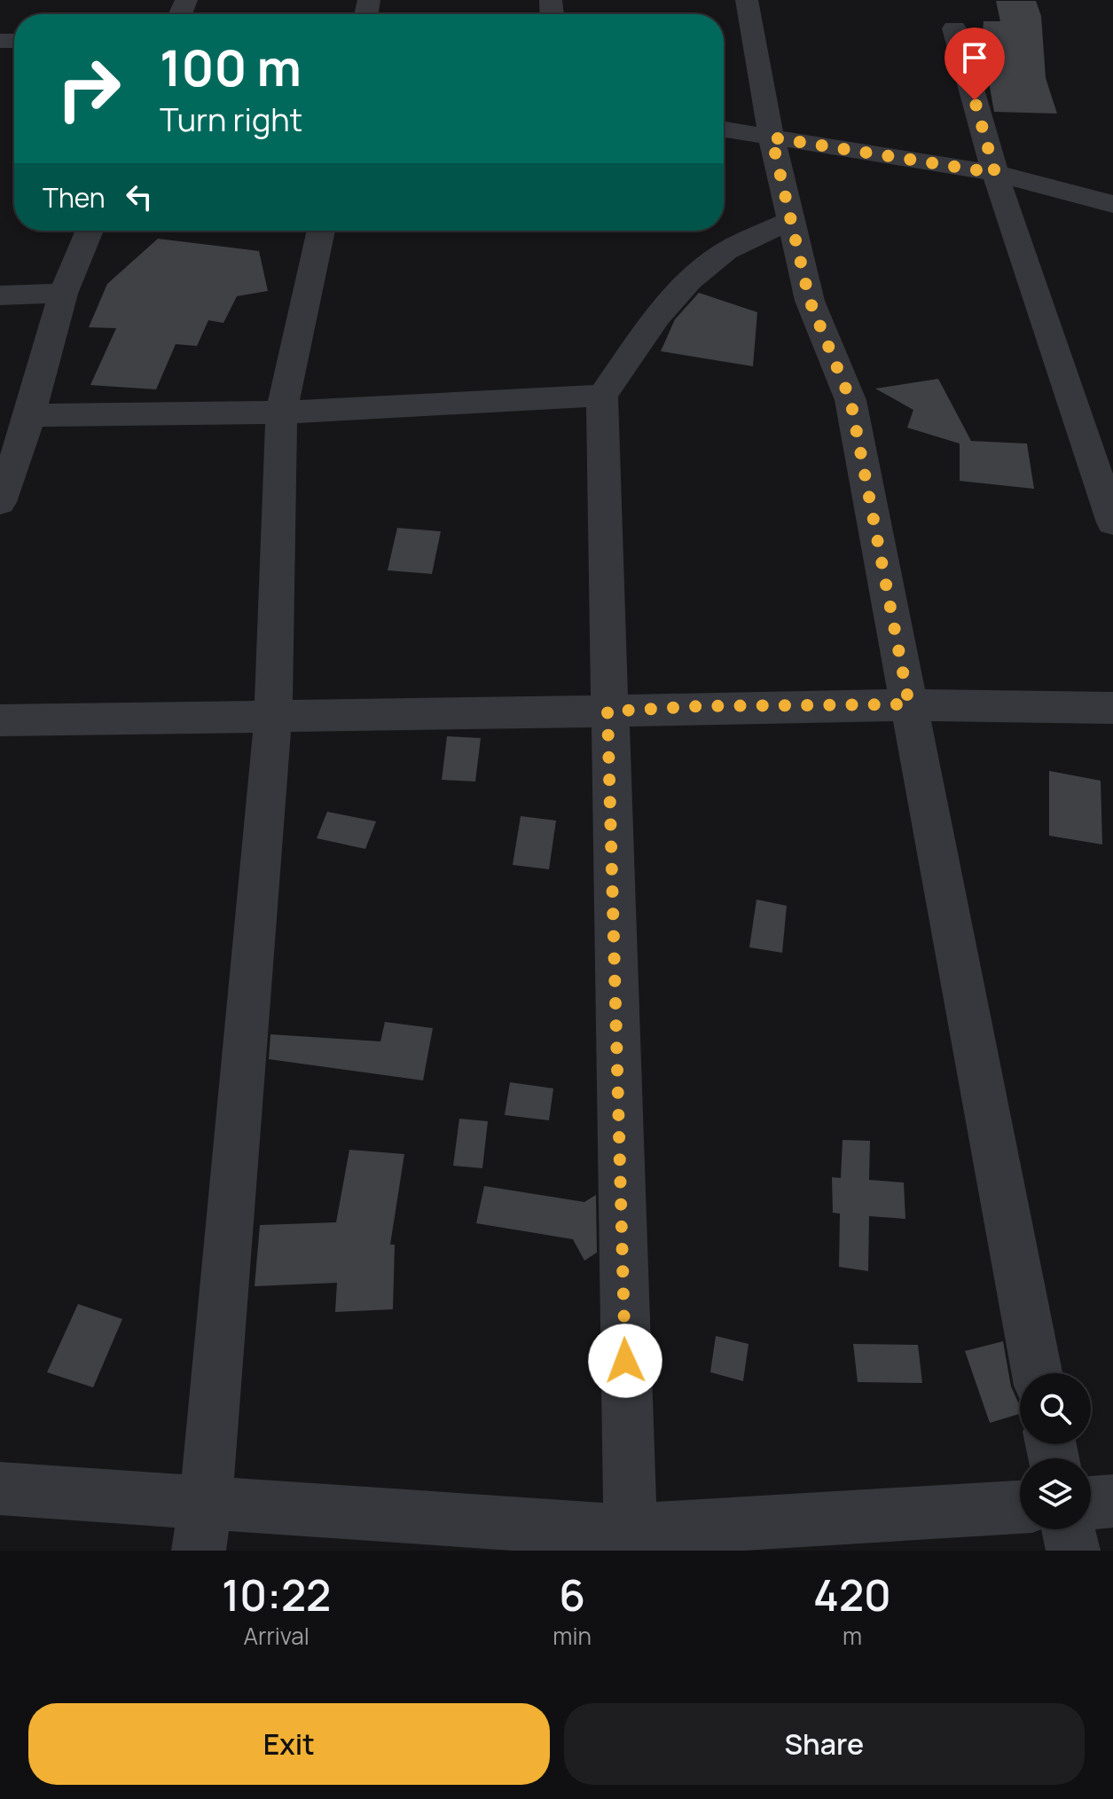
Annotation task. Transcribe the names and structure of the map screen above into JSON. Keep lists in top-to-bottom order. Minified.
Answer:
{"page":{"turn":["100 m","Turn right"],"then":"Then","eta":["10:22","Arrival","6","min","420","m"],"buttons":["Exit","Share"]}}
